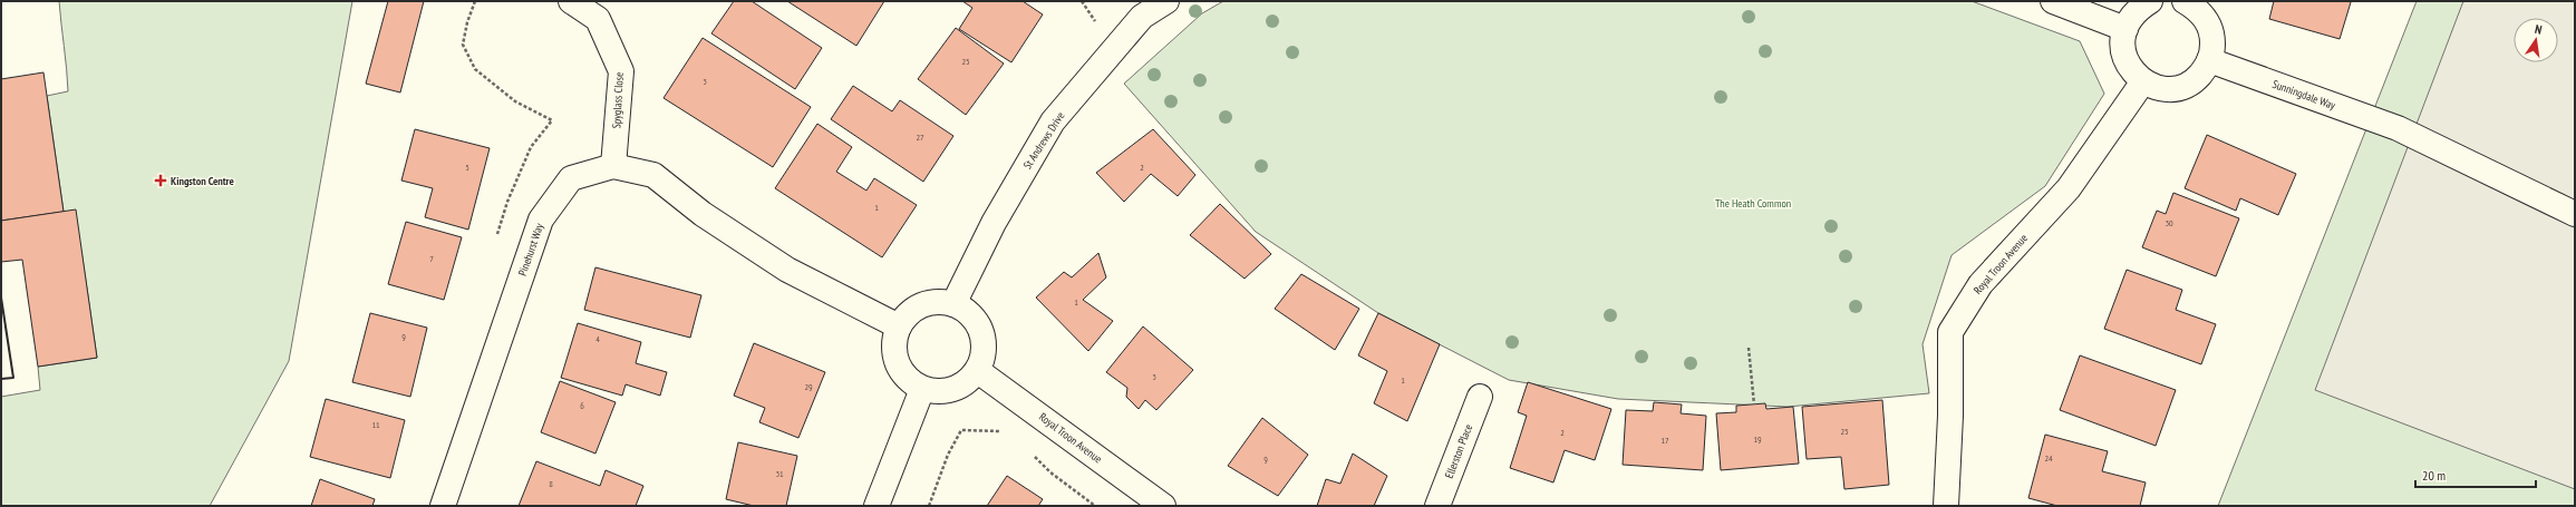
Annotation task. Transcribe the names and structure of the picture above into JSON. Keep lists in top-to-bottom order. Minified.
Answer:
{"streets":{"street":["Sunningdale Way","Spyglass Close","St Andrews Drive","Pinehurst Way","Royal Troon Avenue","Ellerston Place"]},"crossings":[["Spyglass Close","Pinehurst Way"],["St Andrews Drive","Pinehurst Way"],["St Andrews Drive","Royal Troon Avenue"],["Pinehurst Way","Royal Troon Avenue"]],"parks":["The Heath Common"],"places":{"health":["Kingston Centre"]},"house_numbers":["25","3","27","5","2","1","30","7","1","9","4","3","1","29","6","11","25","2","19","17","24","9","31","8"],"scale_bar":"20 m","north":"top"}
